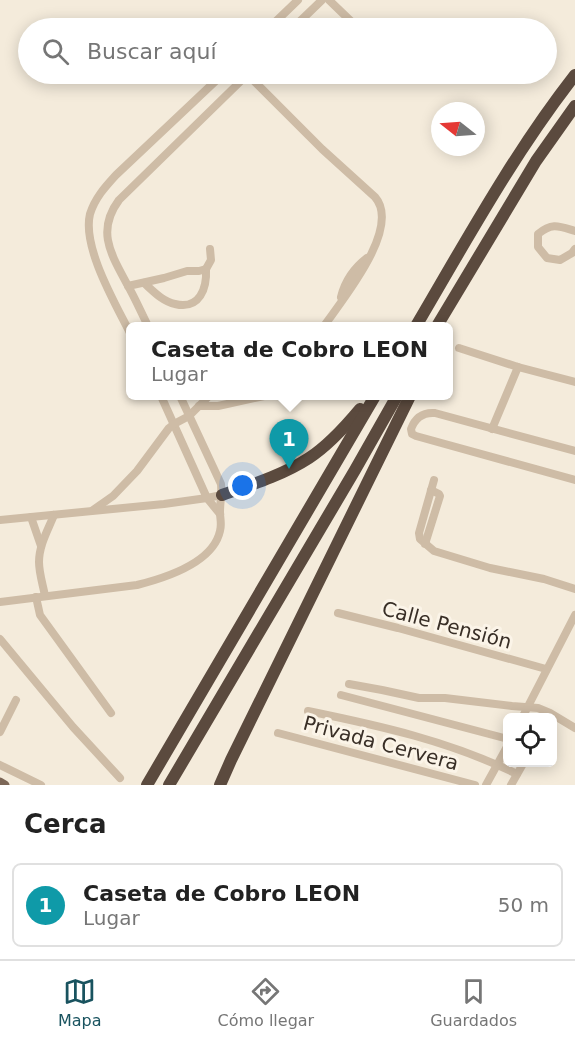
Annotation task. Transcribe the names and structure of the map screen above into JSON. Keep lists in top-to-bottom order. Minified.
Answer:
{"streets":{"street":["Calle Pensión","Privada Cervera"]},"north":"left","page":{"search":"Buscar aquí","popup":["Caseta de Cobro LEON","Lugar"],"pins":"1","heading":"Cerca","list":[{"mark":"1","name":"Caseta de Cobro LEON","note":"Lugar","value":"50 m"}],"nav":["Mapa","Cómo llegar","Guardados"]}}
